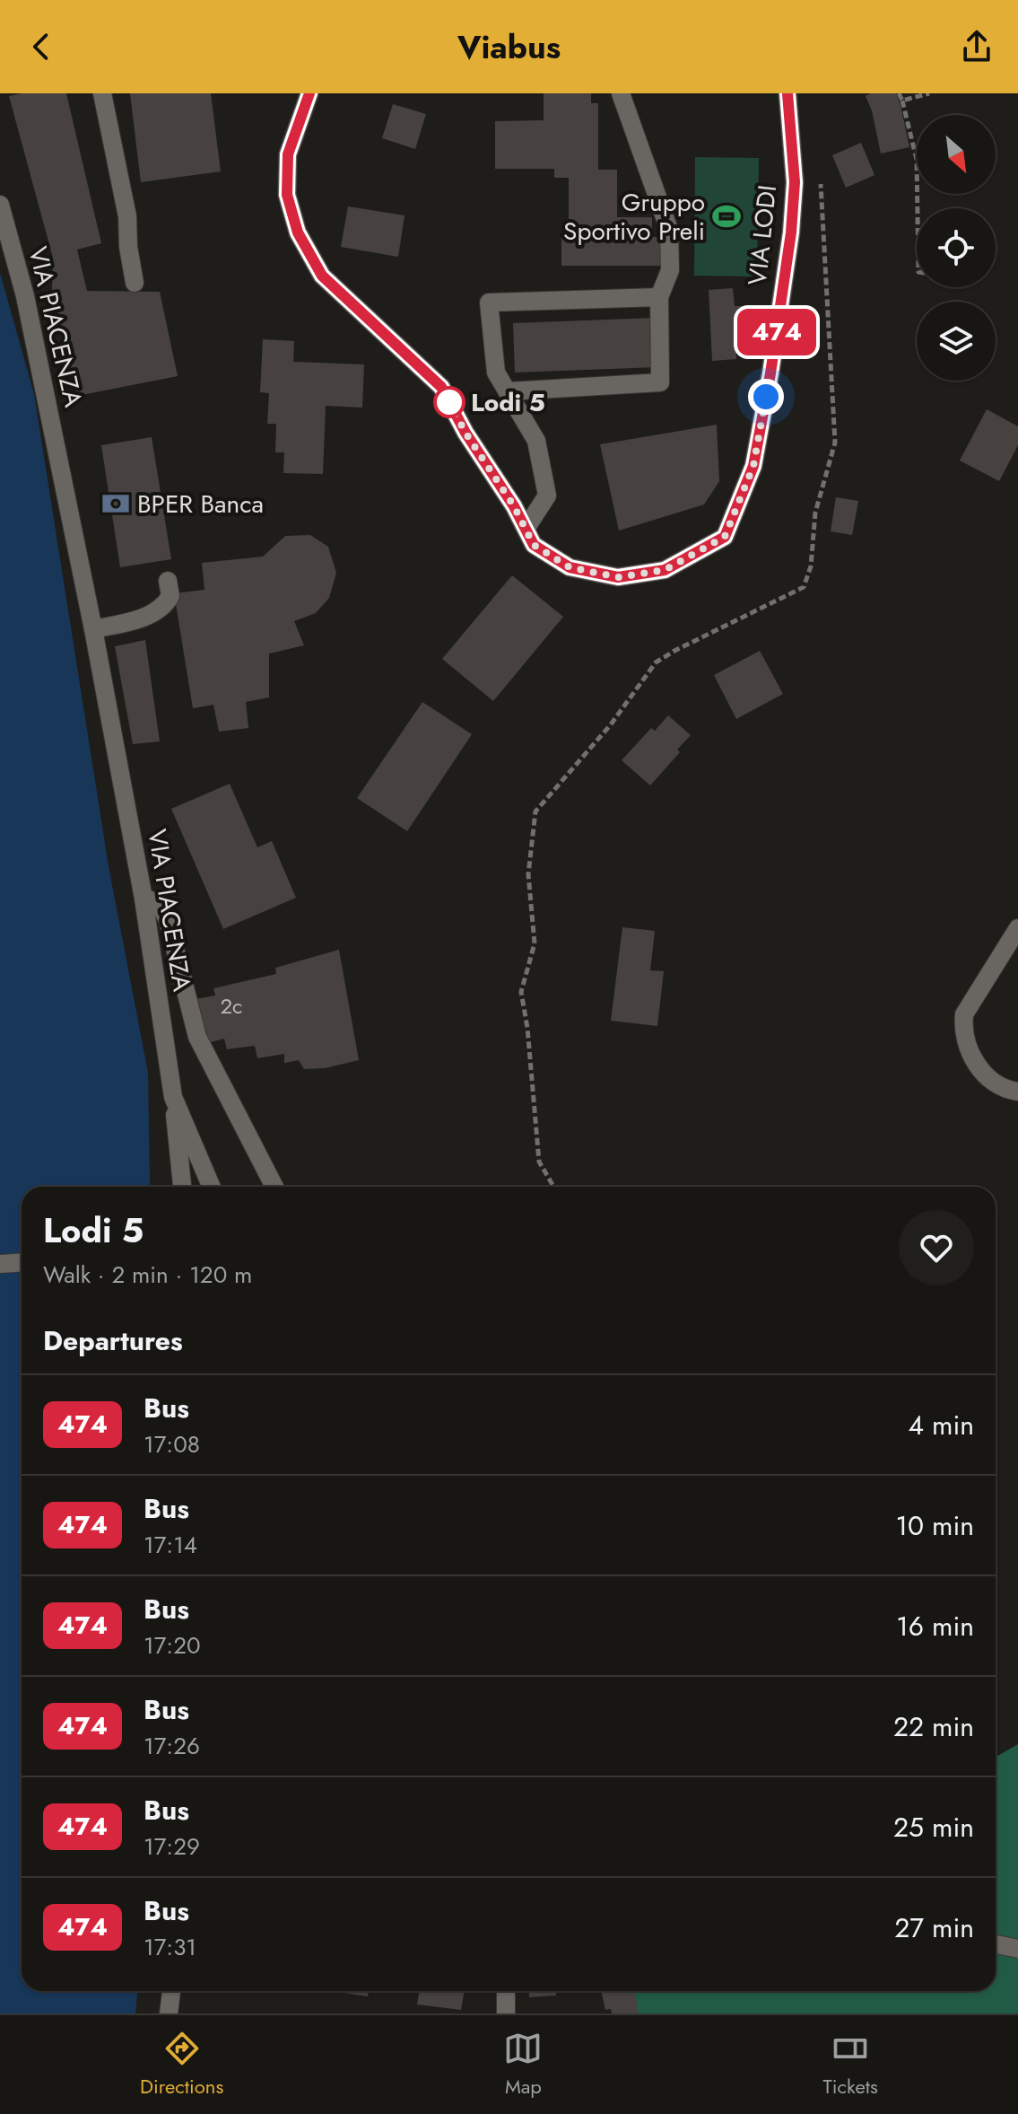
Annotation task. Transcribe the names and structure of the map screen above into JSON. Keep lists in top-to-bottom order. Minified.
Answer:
{"streets":{"street":["VIA LODI","VIA PIACENZA"]},"places":{"sports":["Gruppo Sportivo Preli"],"other":["Lodi 5"],"bank":["BPER Banca"]},"lines":["bus line 474"],"house_numbers":["2c"],"north":"bottom right","page":{"header":"Viabus","on_map":"474","heading":[["Lodi 5","Walk · 2 min · 120 m"],"Departures"],"list":[{"mark":"474","name":"Bus","note":"17:08","value":"4 min"},{"mark":"474","name":"Bus","note":"17:14","value":"10 min"},{"mark":"474","name":"Bus","note":"17:20","value":"16 min"},{"mark":"474","name":"Bus","note":"17:26","value":"22 min"},{"mark":"474","name":"Bus","note":"17:29","value":"25 min"},{"mark":"474","name":"Bus","note":"17:31","value":"27 min"}],"tabs":["Directions","Map","Tickets"]}}
